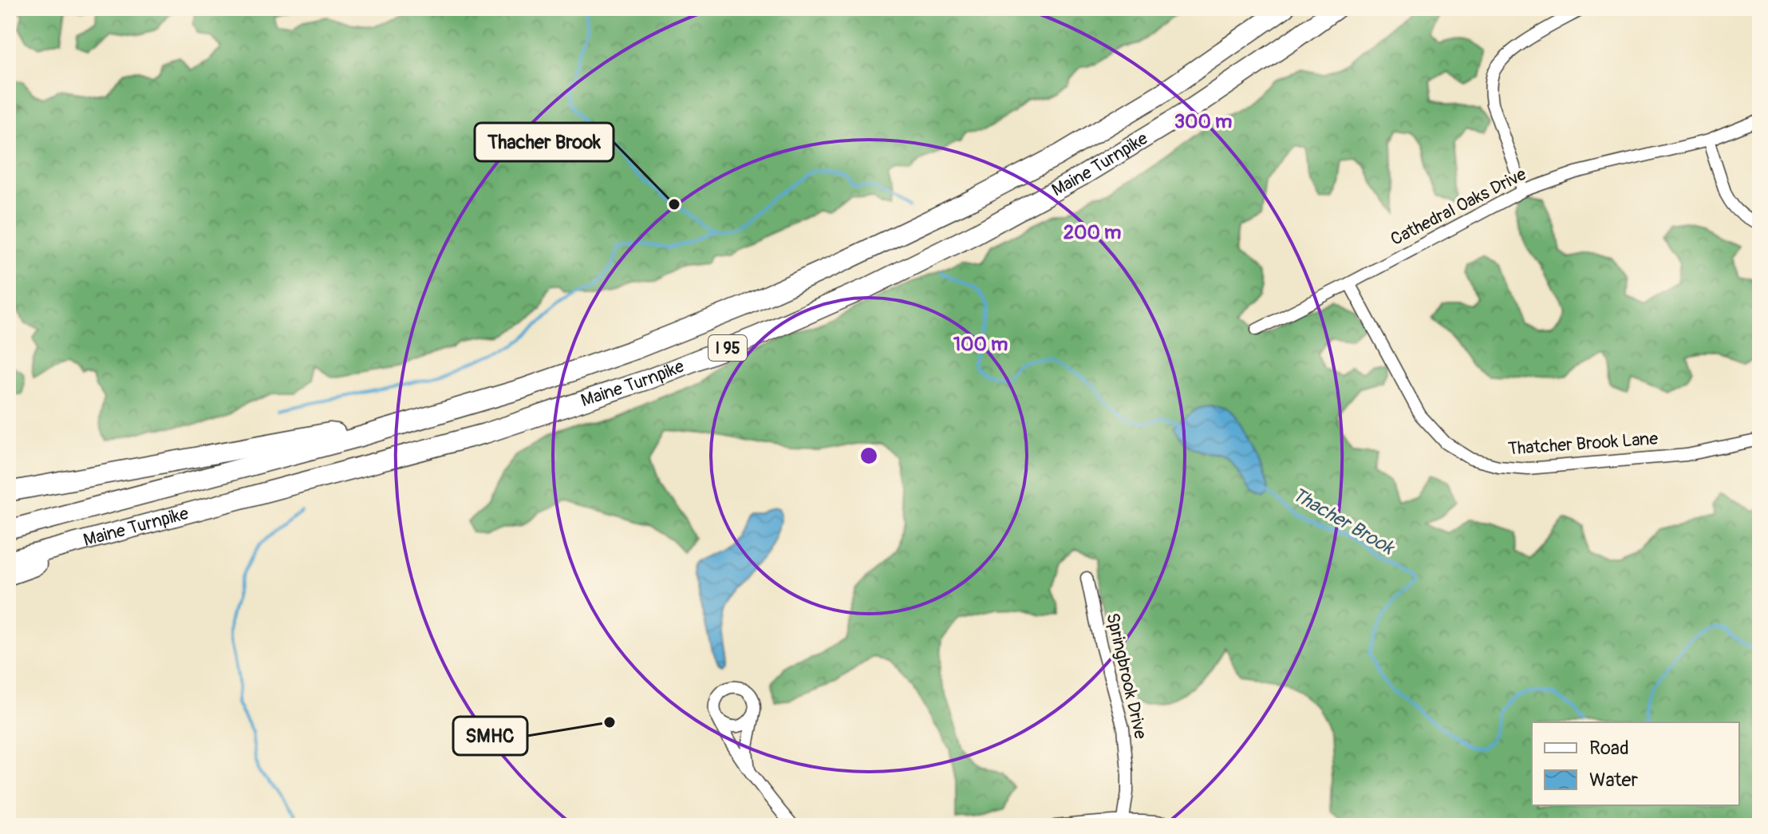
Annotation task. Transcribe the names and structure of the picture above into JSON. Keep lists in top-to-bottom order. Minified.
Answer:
{"streets":{"highway":["Maine Turnpike","I 95"],"street":["Cathedral Oaks Drive","Thatcher Brook Lane","Springbrook Drive"]},"crossings":[["Cathedral Oaks Drive","Thatcher Brook Lane"]],"water":["Thacher Brook"],"places":["Thacher Brook","SMHC"],"legend":["Road","Water"],"rings":["300 m","200 m","100 m"]}
